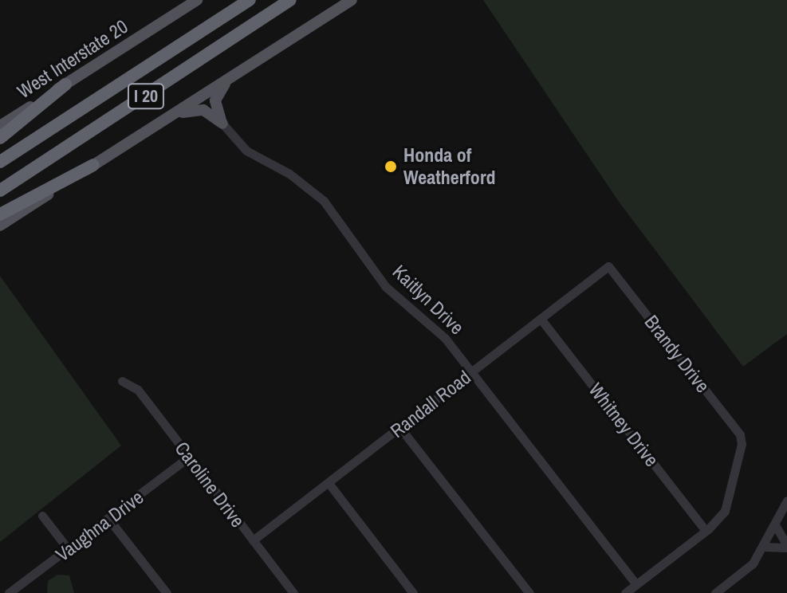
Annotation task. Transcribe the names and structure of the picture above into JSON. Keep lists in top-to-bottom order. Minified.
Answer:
{"streets":{"highway":["I 20"],"main road":["West Interstate 20","Kaitlyn Drive"],"street":["Brandy Drive","Randall Road","Whitney Drive","Caroline Drive","Vaughna Drive"]},"crossings":[["Kaitlyn Drive","Randall Road"],["Brandy Drive","Randall Road"],["Brandy Drive","Whitney Drive"],["Randall Road","Whitney Drive"],["Randall Road","Caroline Drive"],["Caroline Drive","Vaughna Drive"]],"places":["Honda of Weatherford"]}
